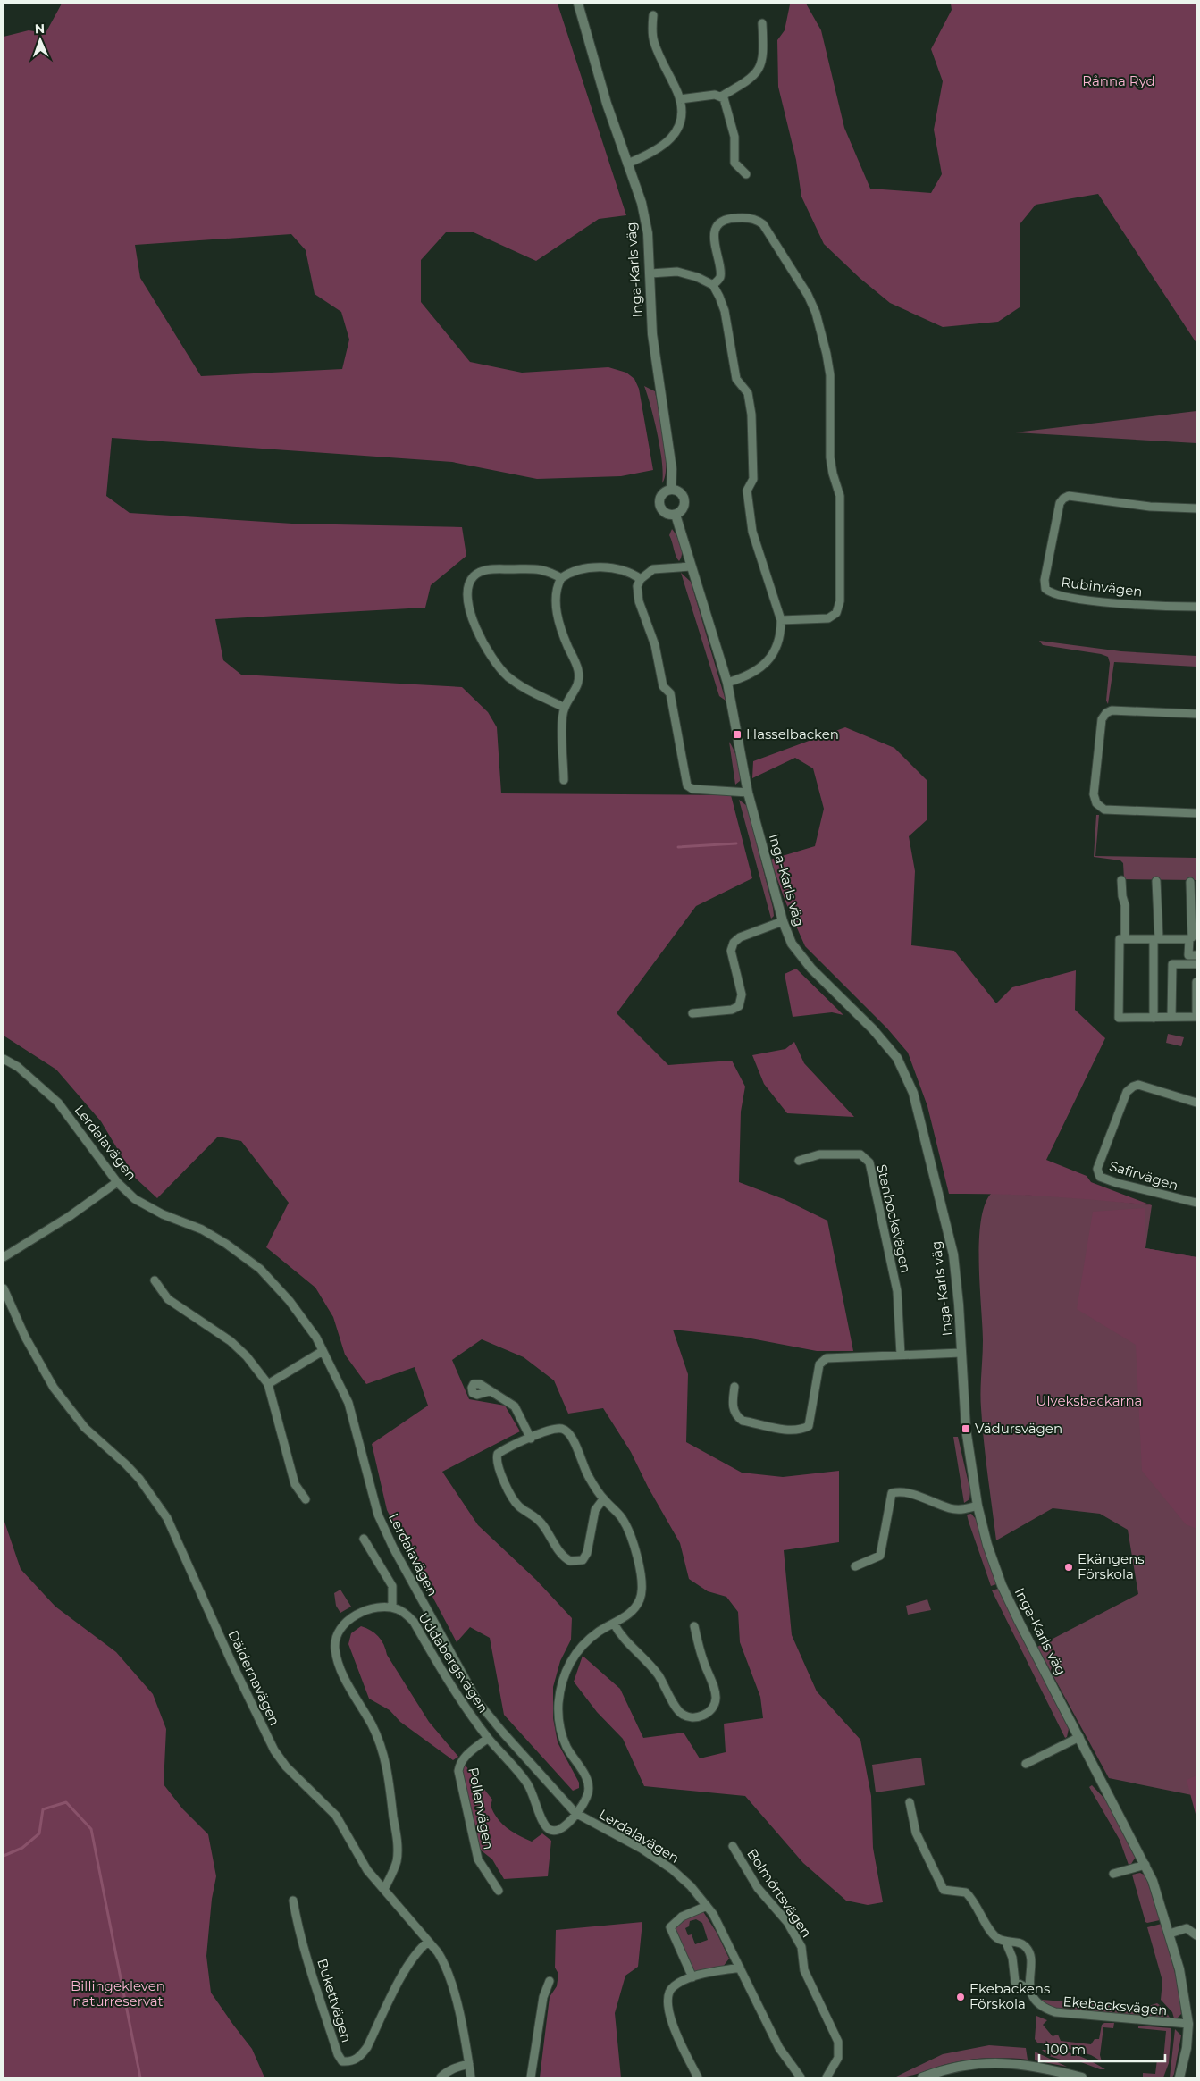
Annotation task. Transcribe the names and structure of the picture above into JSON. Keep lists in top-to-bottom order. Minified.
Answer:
{"streets":{"street":["Inga-Karls väg","Rubinvägen","Lerdalavägen","Safirvägen","Stenbocksvägen","Uddabergsvägen","Däldernavägen","Pollenvägen","Bolmörtsvägen","Bukettvägen","Ekebacksvägen"]},"crossings":[["Inga-Karls väg","Ekebacksvägen"],["Lerdalavägen","Uddabergsvägen"],["Uddabergsvägen","Pollenvägen"],["Däldernavägen","Bukettvägen"]],"parks":["Rånna Ryd","Ulveksbackarna","Billingekleven naturreservat"],"places":{"transit":["Hasselbacken","Vädursvägen"],"other":["Ekängens Förskola","Ekebackens Förskola"]},"scale_bar":"100 m","north":"top"}
